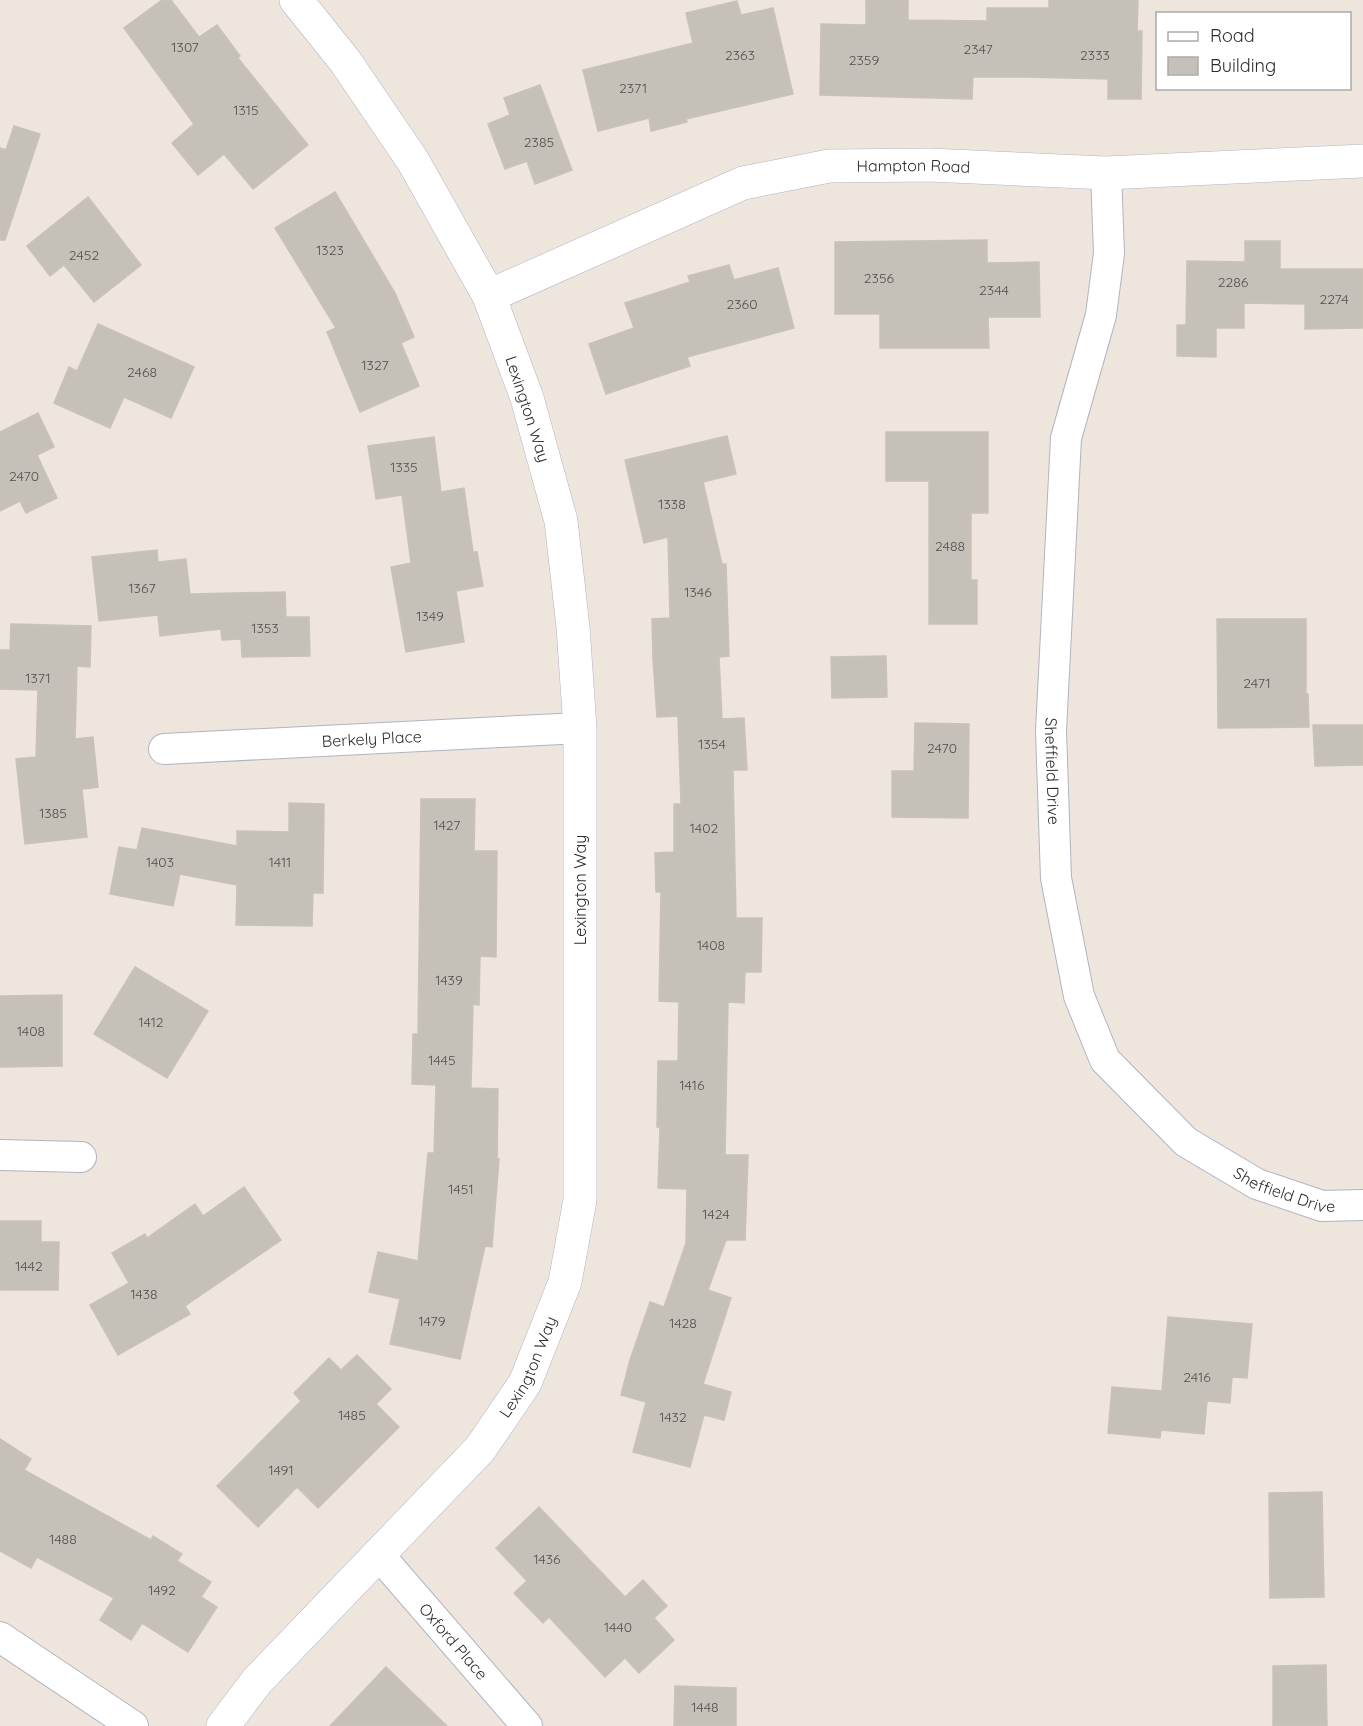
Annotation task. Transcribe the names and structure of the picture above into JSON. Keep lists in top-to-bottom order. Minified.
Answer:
{"streets":{"street":["Hampton Road","Lexington Way","Berkely Place","Sheffield Drive","Oxford Place"]},"crossings":[["Hampton Road","Lexington Way"],["Hampton Road","Sheffield Drive"],["Lexington Way","Berkely Place"],["Lexington Way","Oxford Place"]],"house_numbers":["1307","2347","2363","2333","2359","2371","1315","2385","1323","2452","2356","2286","2344","2274","2360","1327","2468","1335","2470","1338","2488","1367","1346","1349","1353","1371","2471","1354","2470","1385","1427","1402","1403","1411","1408","1439","1412","1408","1445","1416","1451","1424","1442","1438","1479","1428","2416","1485","1432","1491","1488","1436","1492","1440","1448"],"legend":["Road","Building"]}
